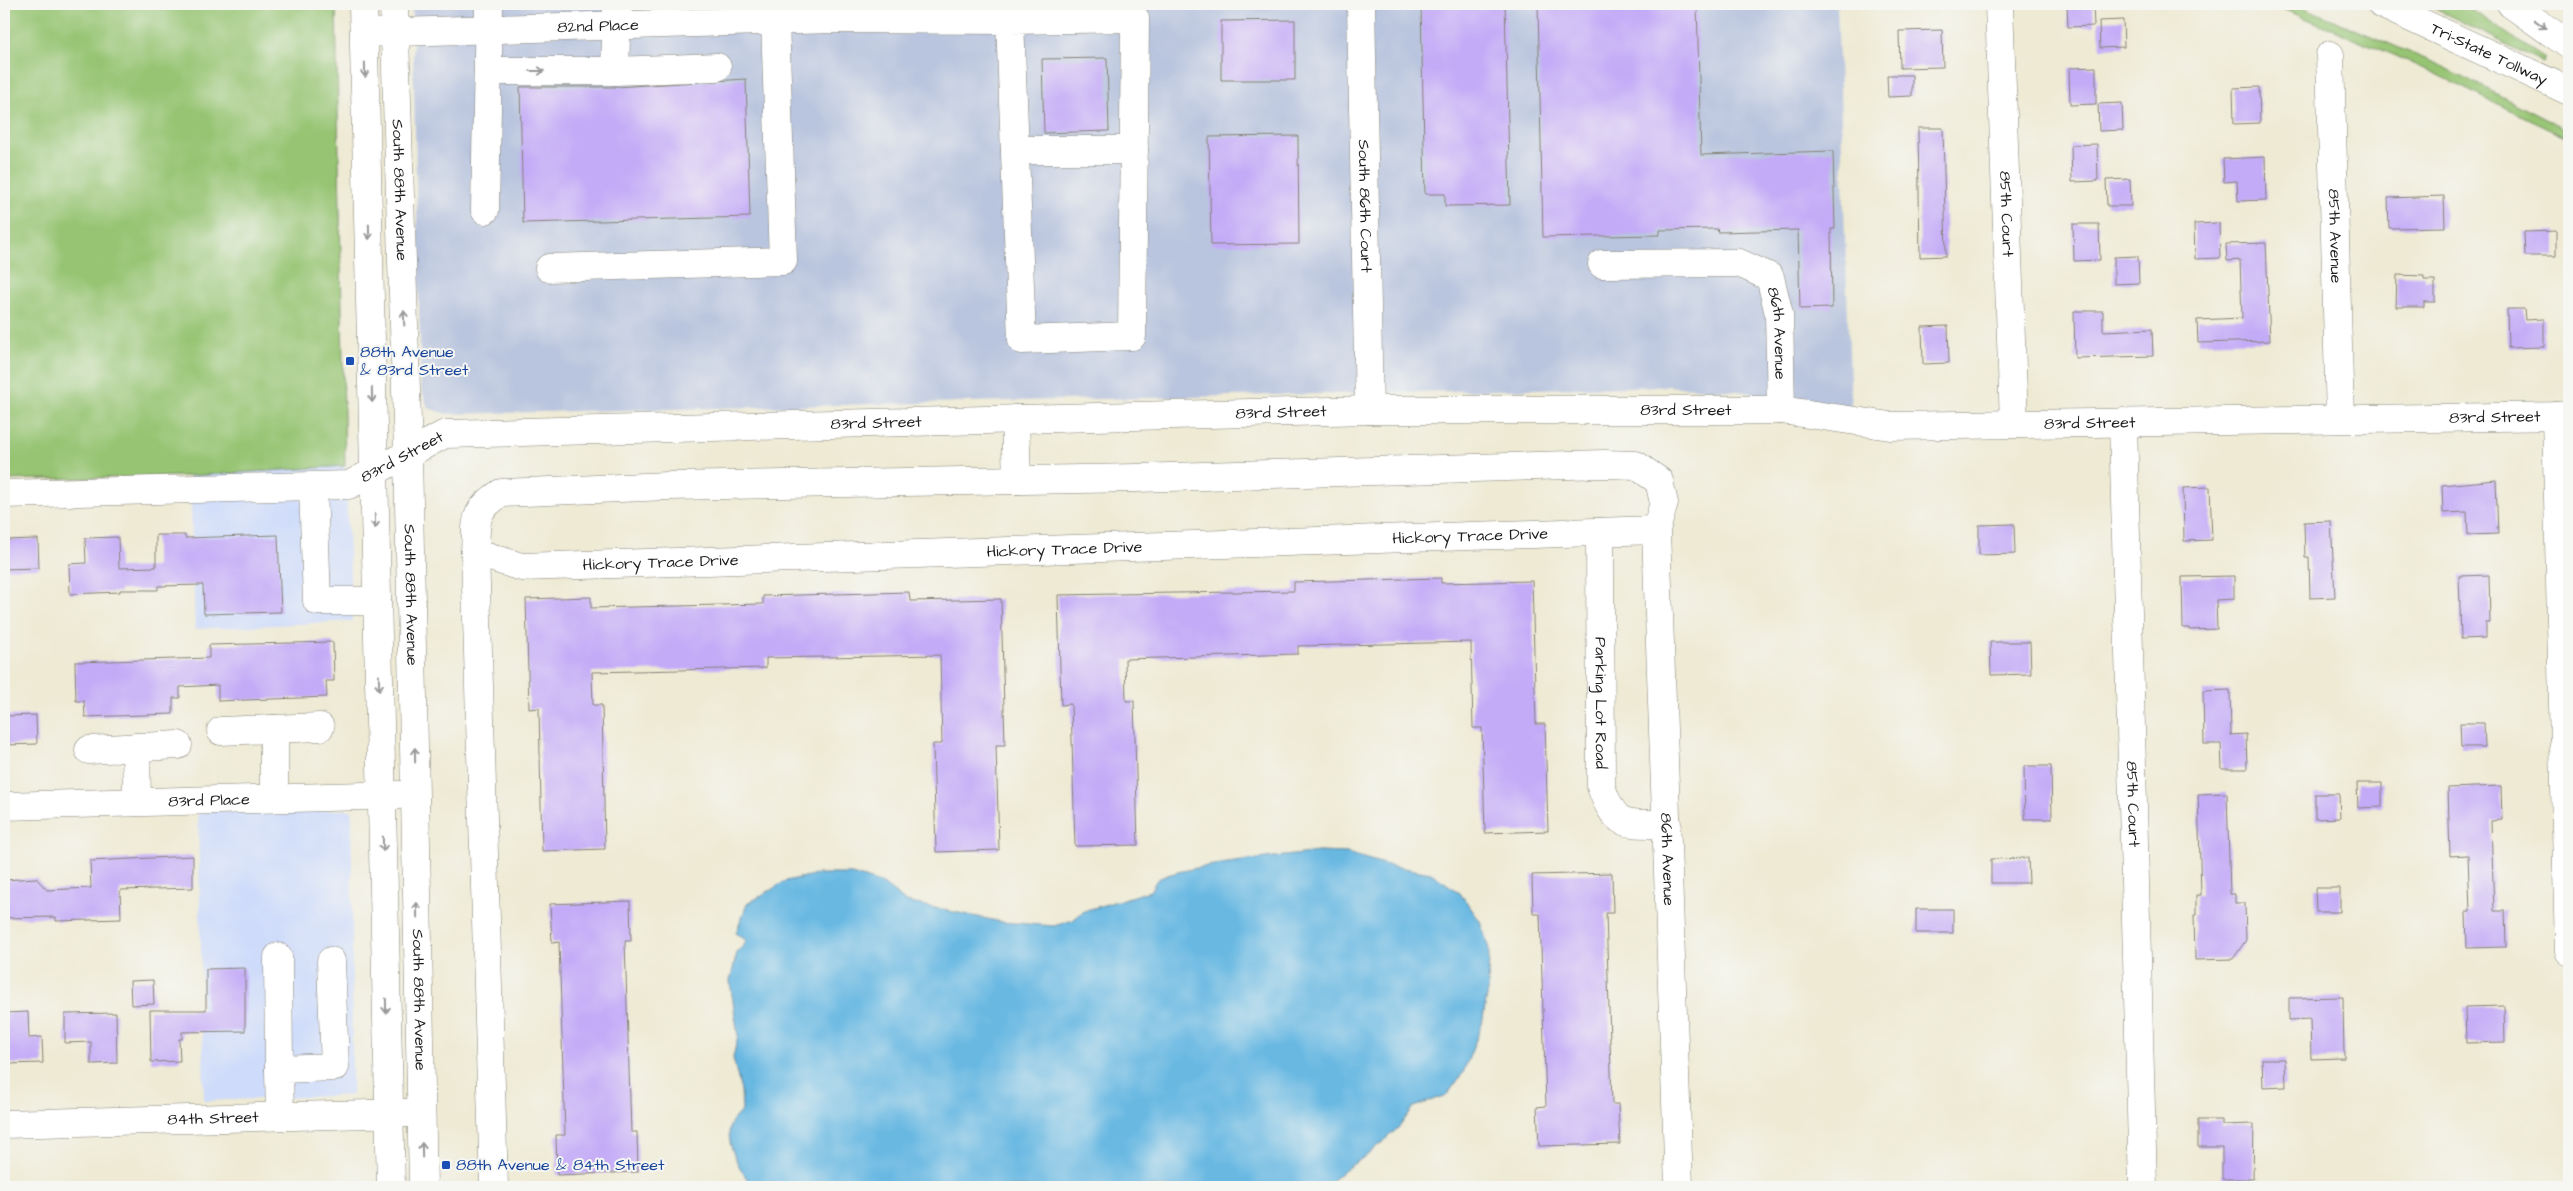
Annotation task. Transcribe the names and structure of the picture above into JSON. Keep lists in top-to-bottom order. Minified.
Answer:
{"streets":{"main road":["82nd Place","Tri-State Tollway","South 88th Avenue","South 86th Court","85th Court","85th Avenue","86th Avenue","83rd Street","Hickory Trace Drive","Parking Lot Road","83rd Place","84th Street"]},"crossings":[["82nd Place","South 88th Avenue"],["South 88th Avenue","83rd Street"],["South 88th Avenue","83rd Place"],["South 88th Avenue","84th Street"],["South 86th Court","83rd Street"],["85th Court","83rd Street"],["85th Avenue","83rd Street"],["86th Avenue","83rd Street"],["86th Avenue","Hickory Trace Drive"],["86th Avenue","Parking Lot Road"],["Hickory Trace Drive","Parking Lot Road"]],"places":{"transit":["88th Avenue & 83rd Street","88th Avenue & 84th Street"]}}
